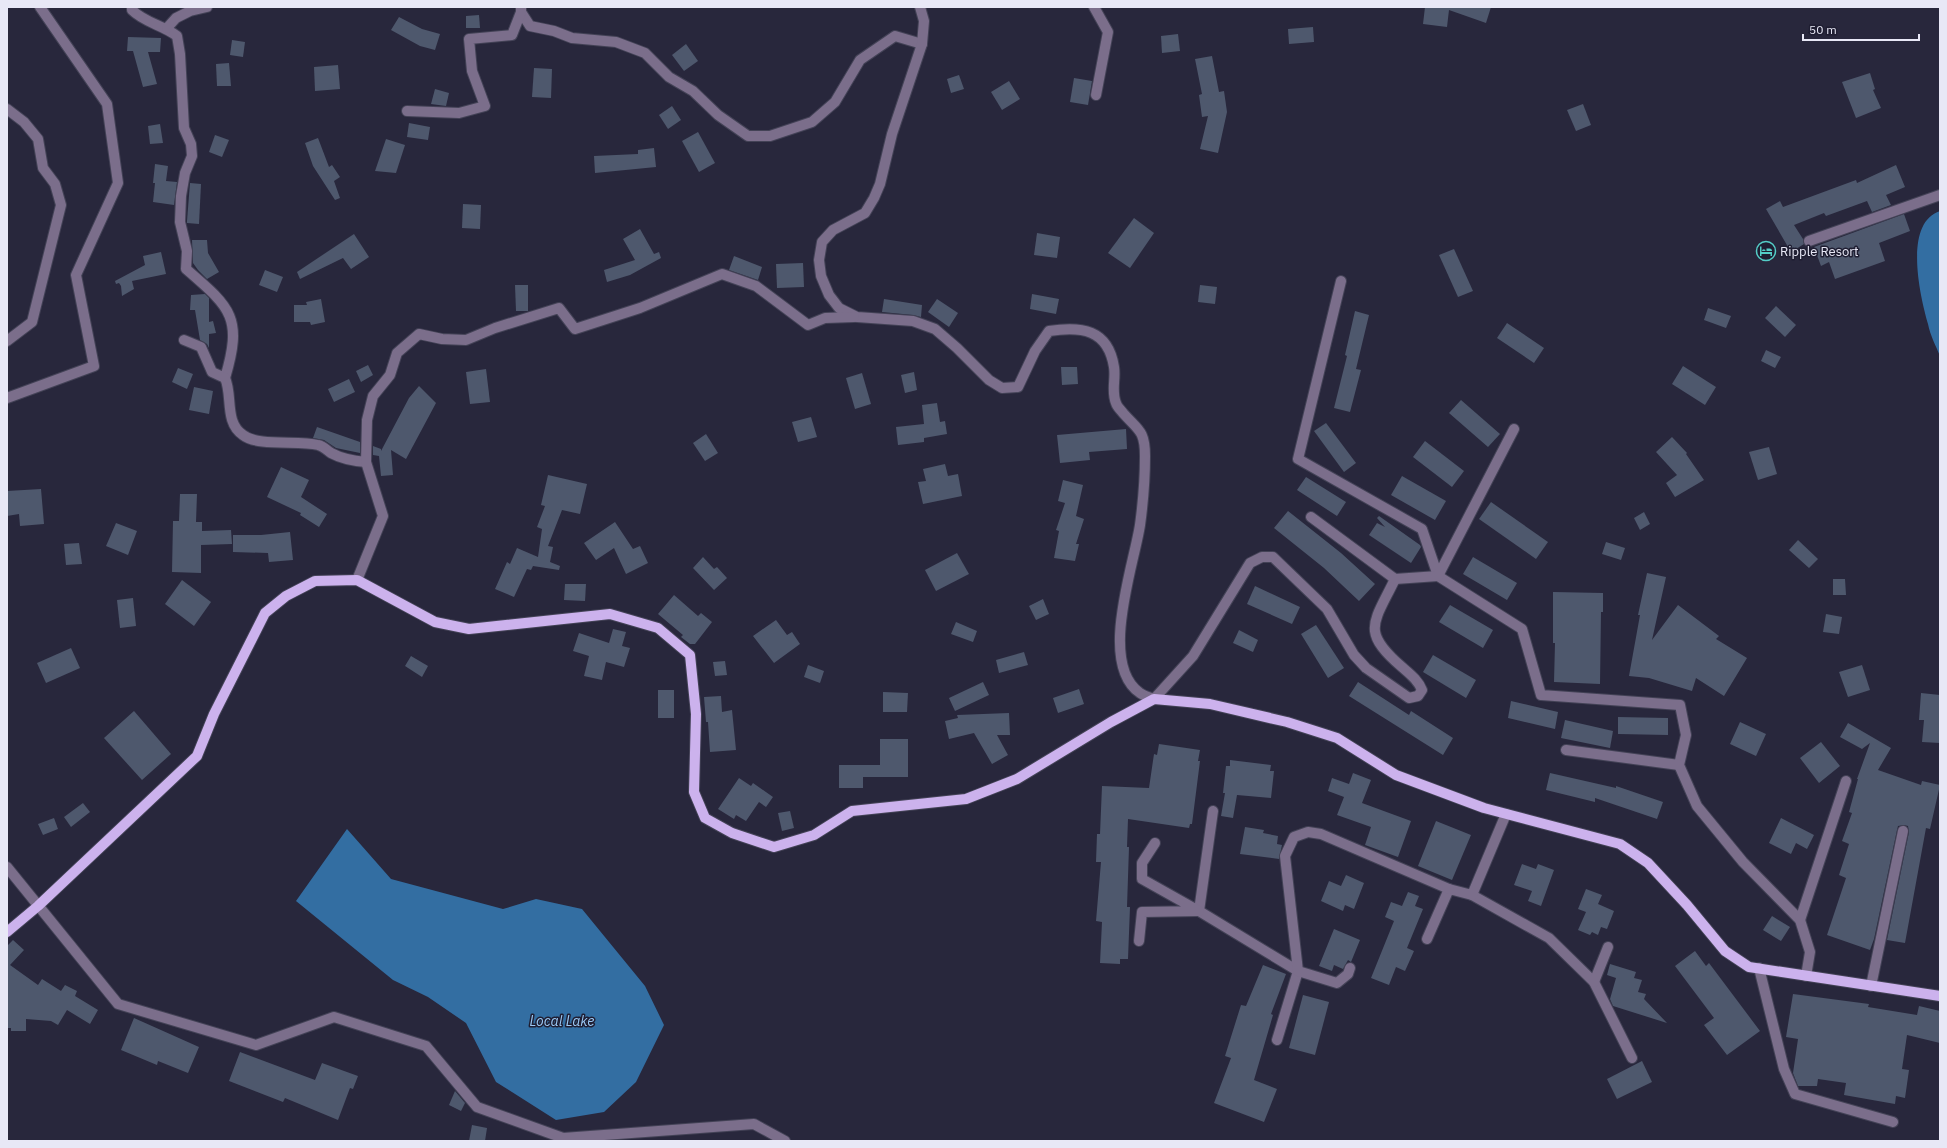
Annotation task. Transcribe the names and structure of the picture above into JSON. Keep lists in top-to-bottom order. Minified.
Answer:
{"water":["Local Lake"],"places":{"hotel":["Ripple Resort"]},"scale_bar":"50 m"}
